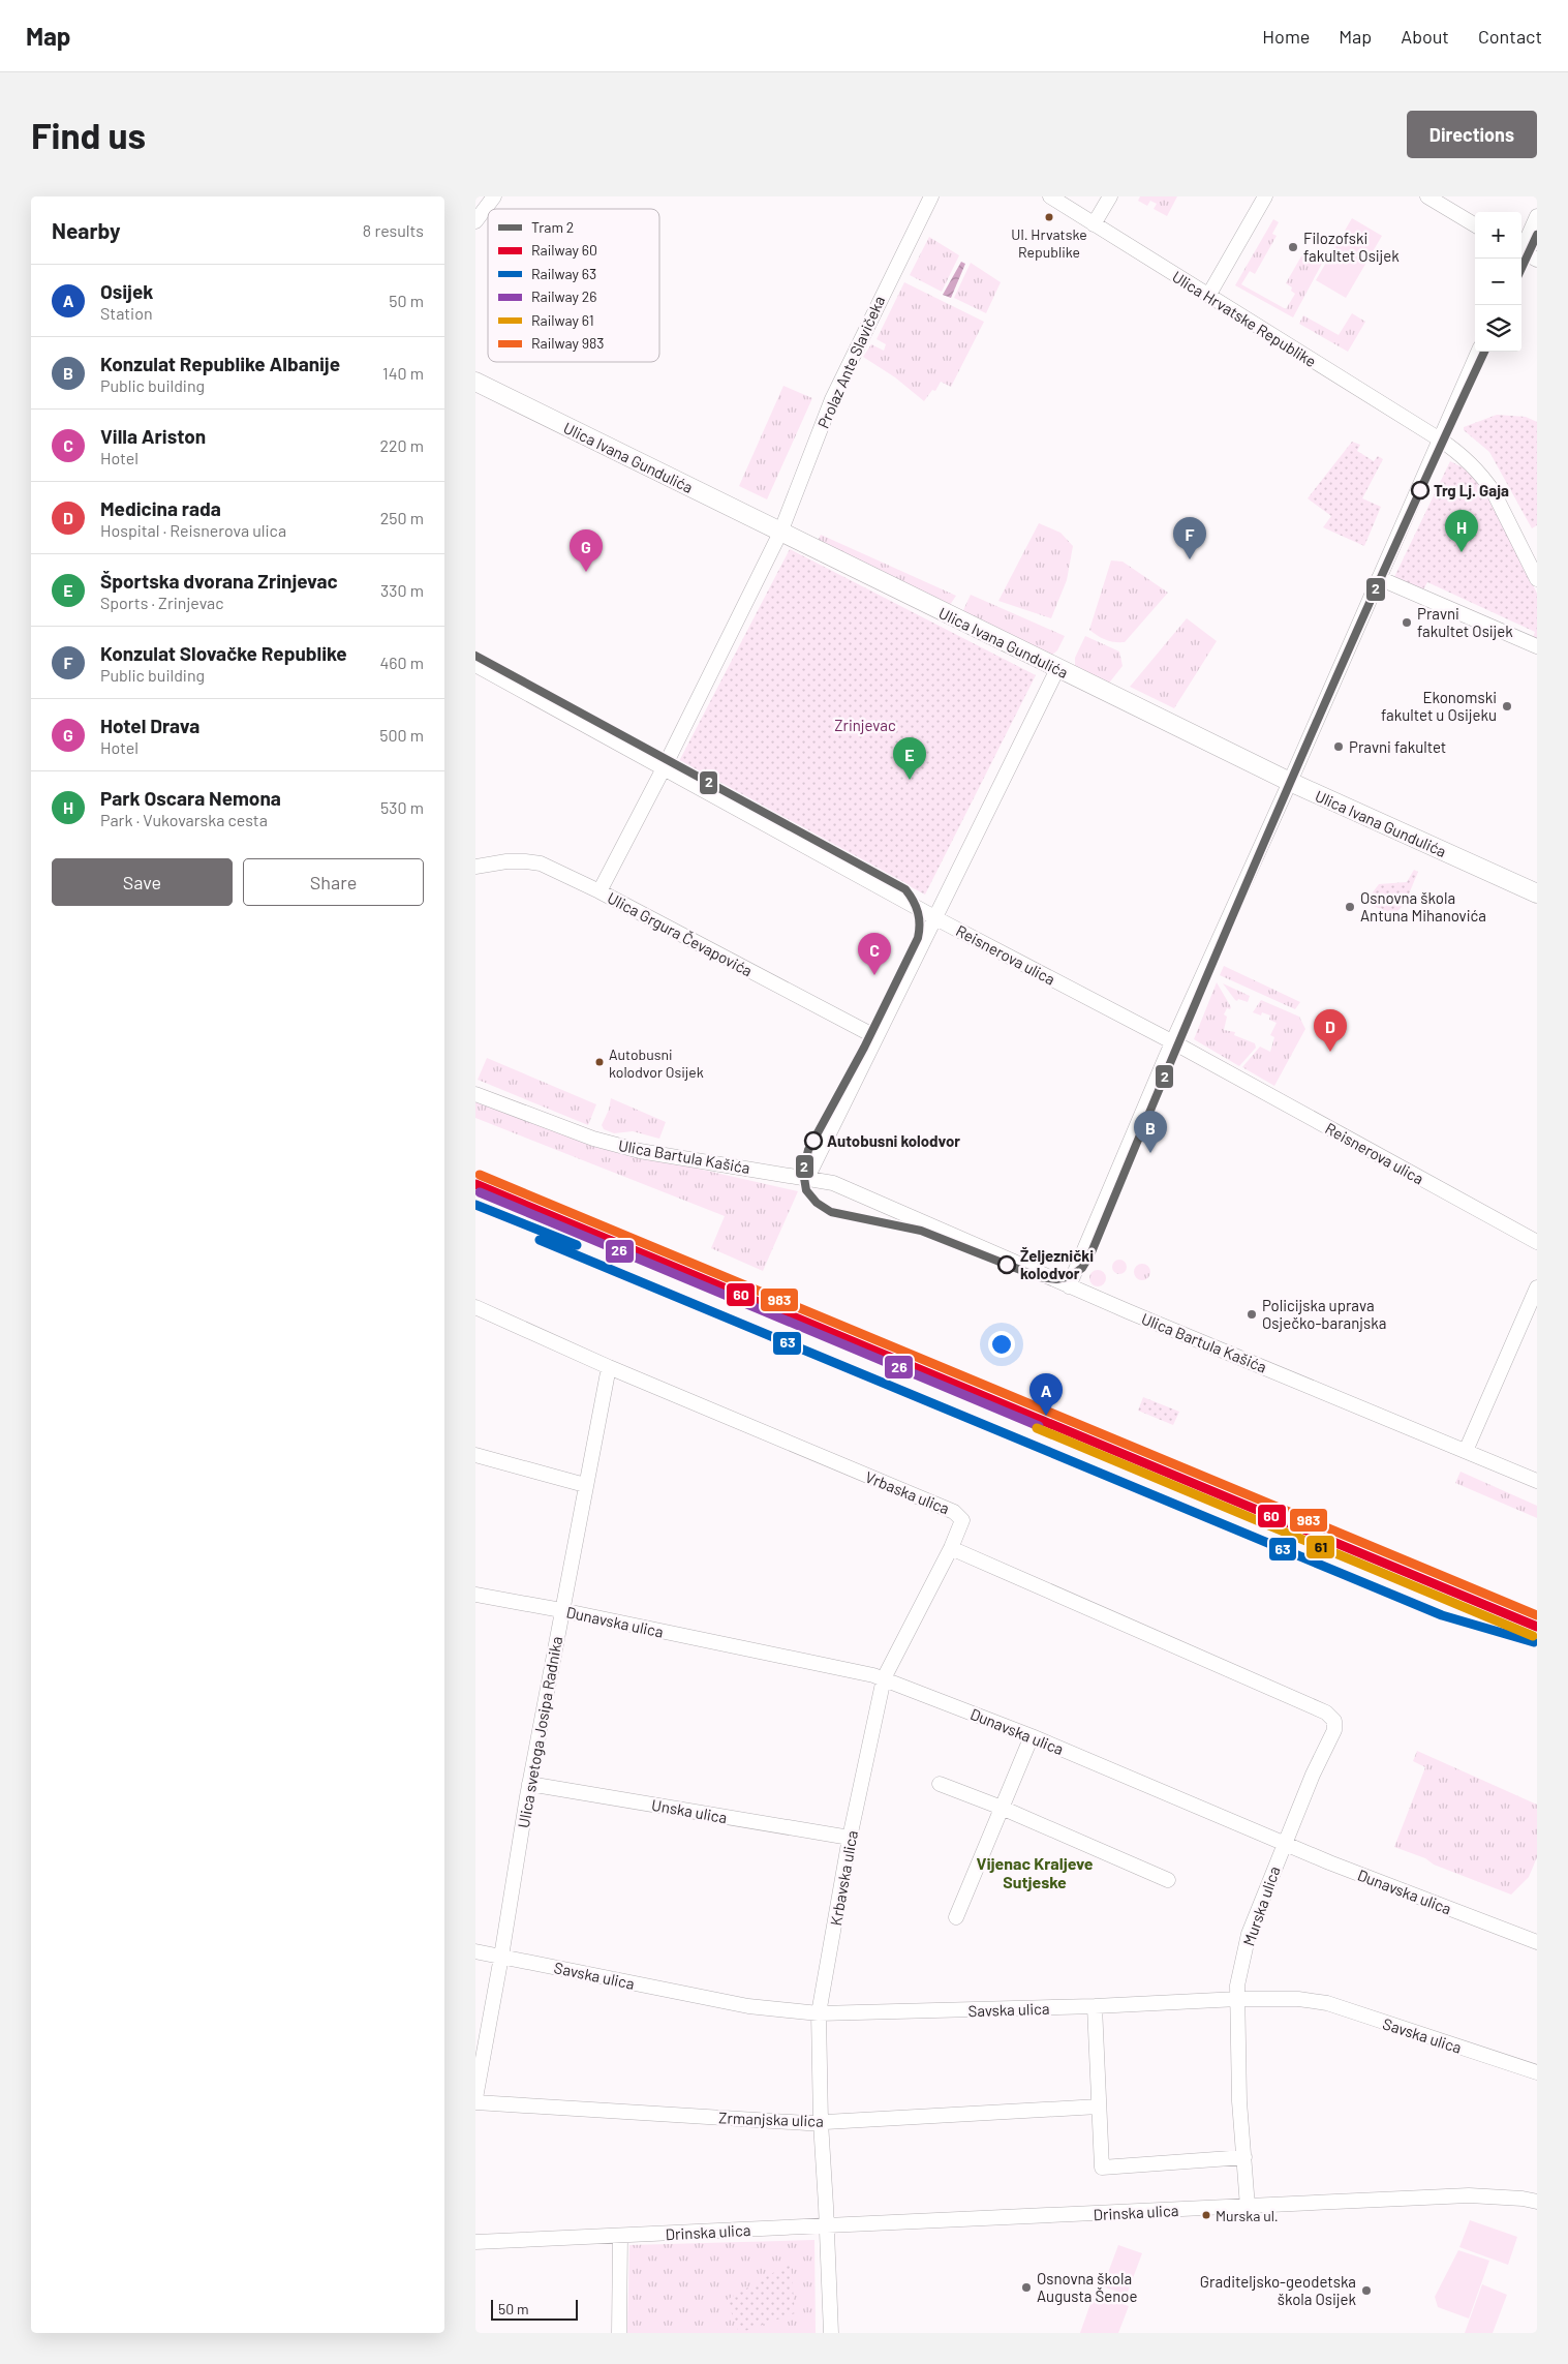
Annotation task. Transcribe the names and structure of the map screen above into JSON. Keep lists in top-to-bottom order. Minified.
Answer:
{"streets":{"main road":["Ulica Ivana Gundulića"],"street":["Ulica Hrvatske Republike","Prolaz Ante Slavičeka","Ulica Grgura Čevapovića","Reisnerova ulica","Ulica Bartula Kašića","Vrbaska ulica","Dunavska ulica","Ulica svetoga Josipa Radnika","Unska ulica","Krbavska ulica","Murska ulica","Savska ulica","Zrmanjska ulica","Drinska ulica"]},"crossings":[["Prolaz Ante Slavičeka","Ulica Ivana Gundulića"],["Vrbaska ulica","Ulica svetoga Josipa Radnika"],["Vrbaska ulica","Krbavska ulica"],["Vrbaska ulica","Murska ulica"],["Dunavska ulica","Ulica svetoga Josipa Radnika"],["Dunavska ulica","Krbavska ulica"],["Dunavska ulica","Murska ulica"],["Ulica svetoga Josipa Radnika","Unska ulica"],["Ulica svetoga Josipa Radnika","Savska ulica"],["Ulica svetoga Josipa Radnika","Zrmanjska ulica"],["Unska ulica","Krbavska ulica"],["Krbavska ulica","Murska ulica"],["Krbavska ulica","Savska ulica"],["Krbavska ulica","Zrmanjska ulica"],["Krbavska ulica","Drinska ulica"],["Murska ulica","Savska ulica"],["Murska ulica","Drinska ulica"]],"districts":["Vijenac Kraljeve Sutjeske"],"parks":["Zrinjevac"],"places":["Ul. Hrvatske Republike","Filozofski fakultet Osijek","Trg Lj. Gaja","Pravni fakultet Osijek","Ekonomski fakultet u Osijeku","Pravni fakultet","Osnovna škola Antuna Mihanovića","Autobusni kolodvor Osijek","Autobusni kolodvor","Željeznički kolodvor","Policijska uprava Osječko-baranjska","Murska ul.","Osnovna škola Augusta Šenoe","Graditeljsko-geodetska škola Osijek"],"lines":["tram line 2","rail line 983","rail line 60","rail line 26","rail line 63","rail line 61"],"legend":["Tram 2","Railway 60","Railway 63","Railway 26","Railway 61","Railway 983"],"scale_bar":"50 m","page":{"header":"Map","nav":["Home","Map","About","Contact"],"buttons":["Directions",["Save","Share"]],"title":"Find us","heading":["Nearby","8 results"],"map_buttons":["+","−"],"list":[{"mark":"A","name":"Osijek","note":"Station","value":"50 m"},{"mark":"B","name":"Konzulat Republike Albanije","note":"Public building","value":"140 m"},{"mark":"C","name":"Villa Ariston","note":"Hotel","value":"220 m"},{"mark":"D","name":"Medicina rada","note":"Hospital · Reisnerova ulica","value":"250 m"},{"mark":"E","name":"Športska dvorana Zrinjevac","note":"Sports · Zrinjevac","value":"330 m"},{"mark":"F","name":"Konzulat Slovačke Republike","note":"Public building","value":"460 m"},{"mark":"G","name":"Hotel Drava","note":"Hotel","value":"500 m"},{"mark":"H","name":"Park Oscara Nemona","note":"Park · Vukovarska cesta","value":"530 m"}],"pins":["H","F","G","E","C","D","B","A"],"scale":"50 m"}}
